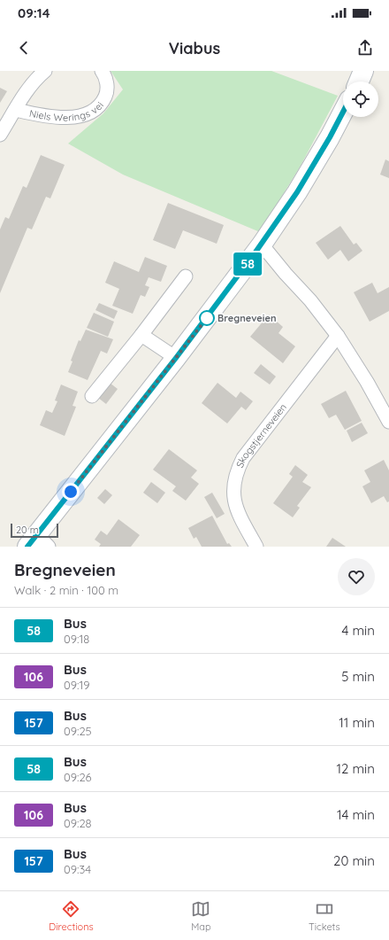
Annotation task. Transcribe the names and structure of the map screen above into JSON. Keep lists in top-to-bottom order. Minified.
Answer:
{"streets":{"street":["Niels Werings vei","Skogstjerneveien"]},"places":["Bregneveien"],"lines":["bus line 58"],"scale_bar":"20 m","page":{"status":"09:14","header":"Viabus","on_map":"58","scale":"20 m","heading":["Bregneveien","Walk · 2 min · 100 m"],"list":[{"mark":"58","name":"Bus","note":"09:18","value":"4 min"},{"mark":"106","name":"Bus","note":"09:19","value":"5 min"},{"mark":"157","name":"Bus","note":"09:25","value":"11 min"},{"mark":"58","name":"Bus","note":"09:26","value":"12 min"},{"mark":"106","name":"Bus","note":"09:28","value":"14 min"},{"mark":"157","name":"Bus","note":"09:34","value":"20 min"}],"tabs":["Directions","Map","Tickets"]}}
